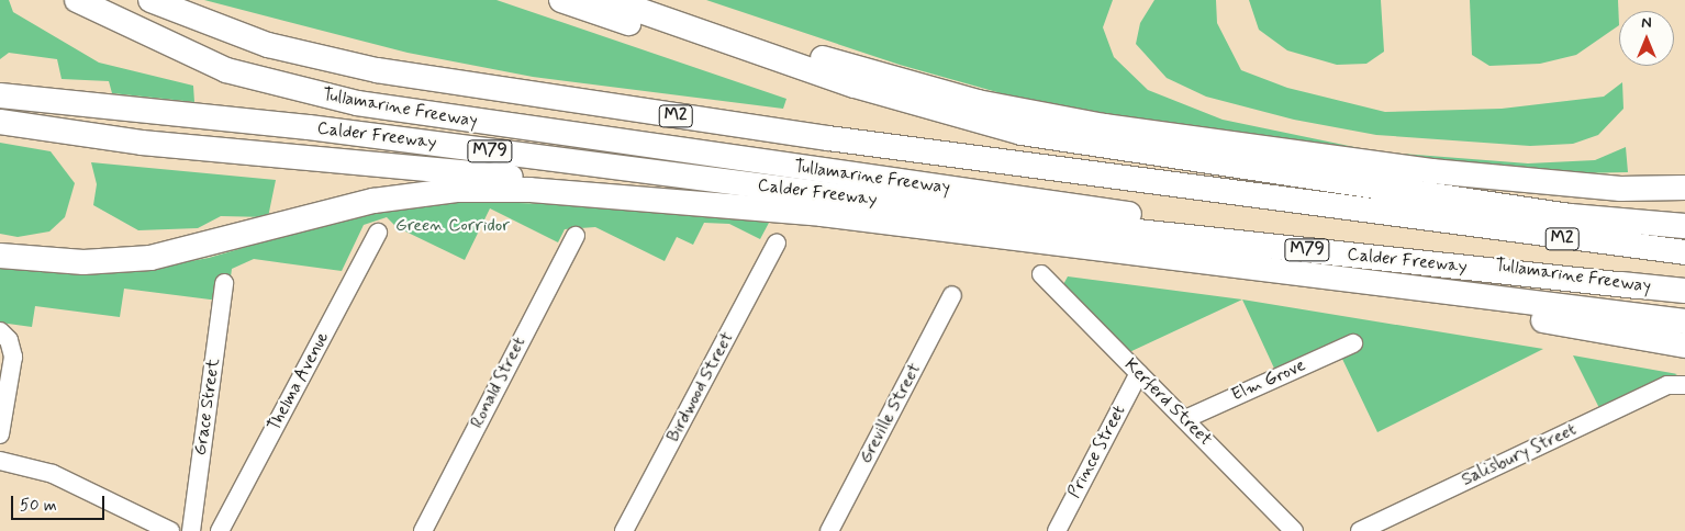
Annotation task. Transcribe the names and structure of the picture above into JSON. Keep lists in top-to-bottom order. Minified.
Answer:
{"streets":{"highway":["Tullamarine Freeway","M2","Calder Freeway","M79"],"street":["Elm Grove","Thelma Avenue","Ronald Street","Birdwood Street","Kerferd Street","Grace Street","Greville Street","Prince Street","Salisbury Street"]},"crossings":[["Tullamarine Freeway","Calder Freeway"],["Elm Grove","Kerferd Street"],["Kerferd Street","Prince Street"]],"parks":["Green Corridor"],"scale_bar":"50 m","north":"top"}
